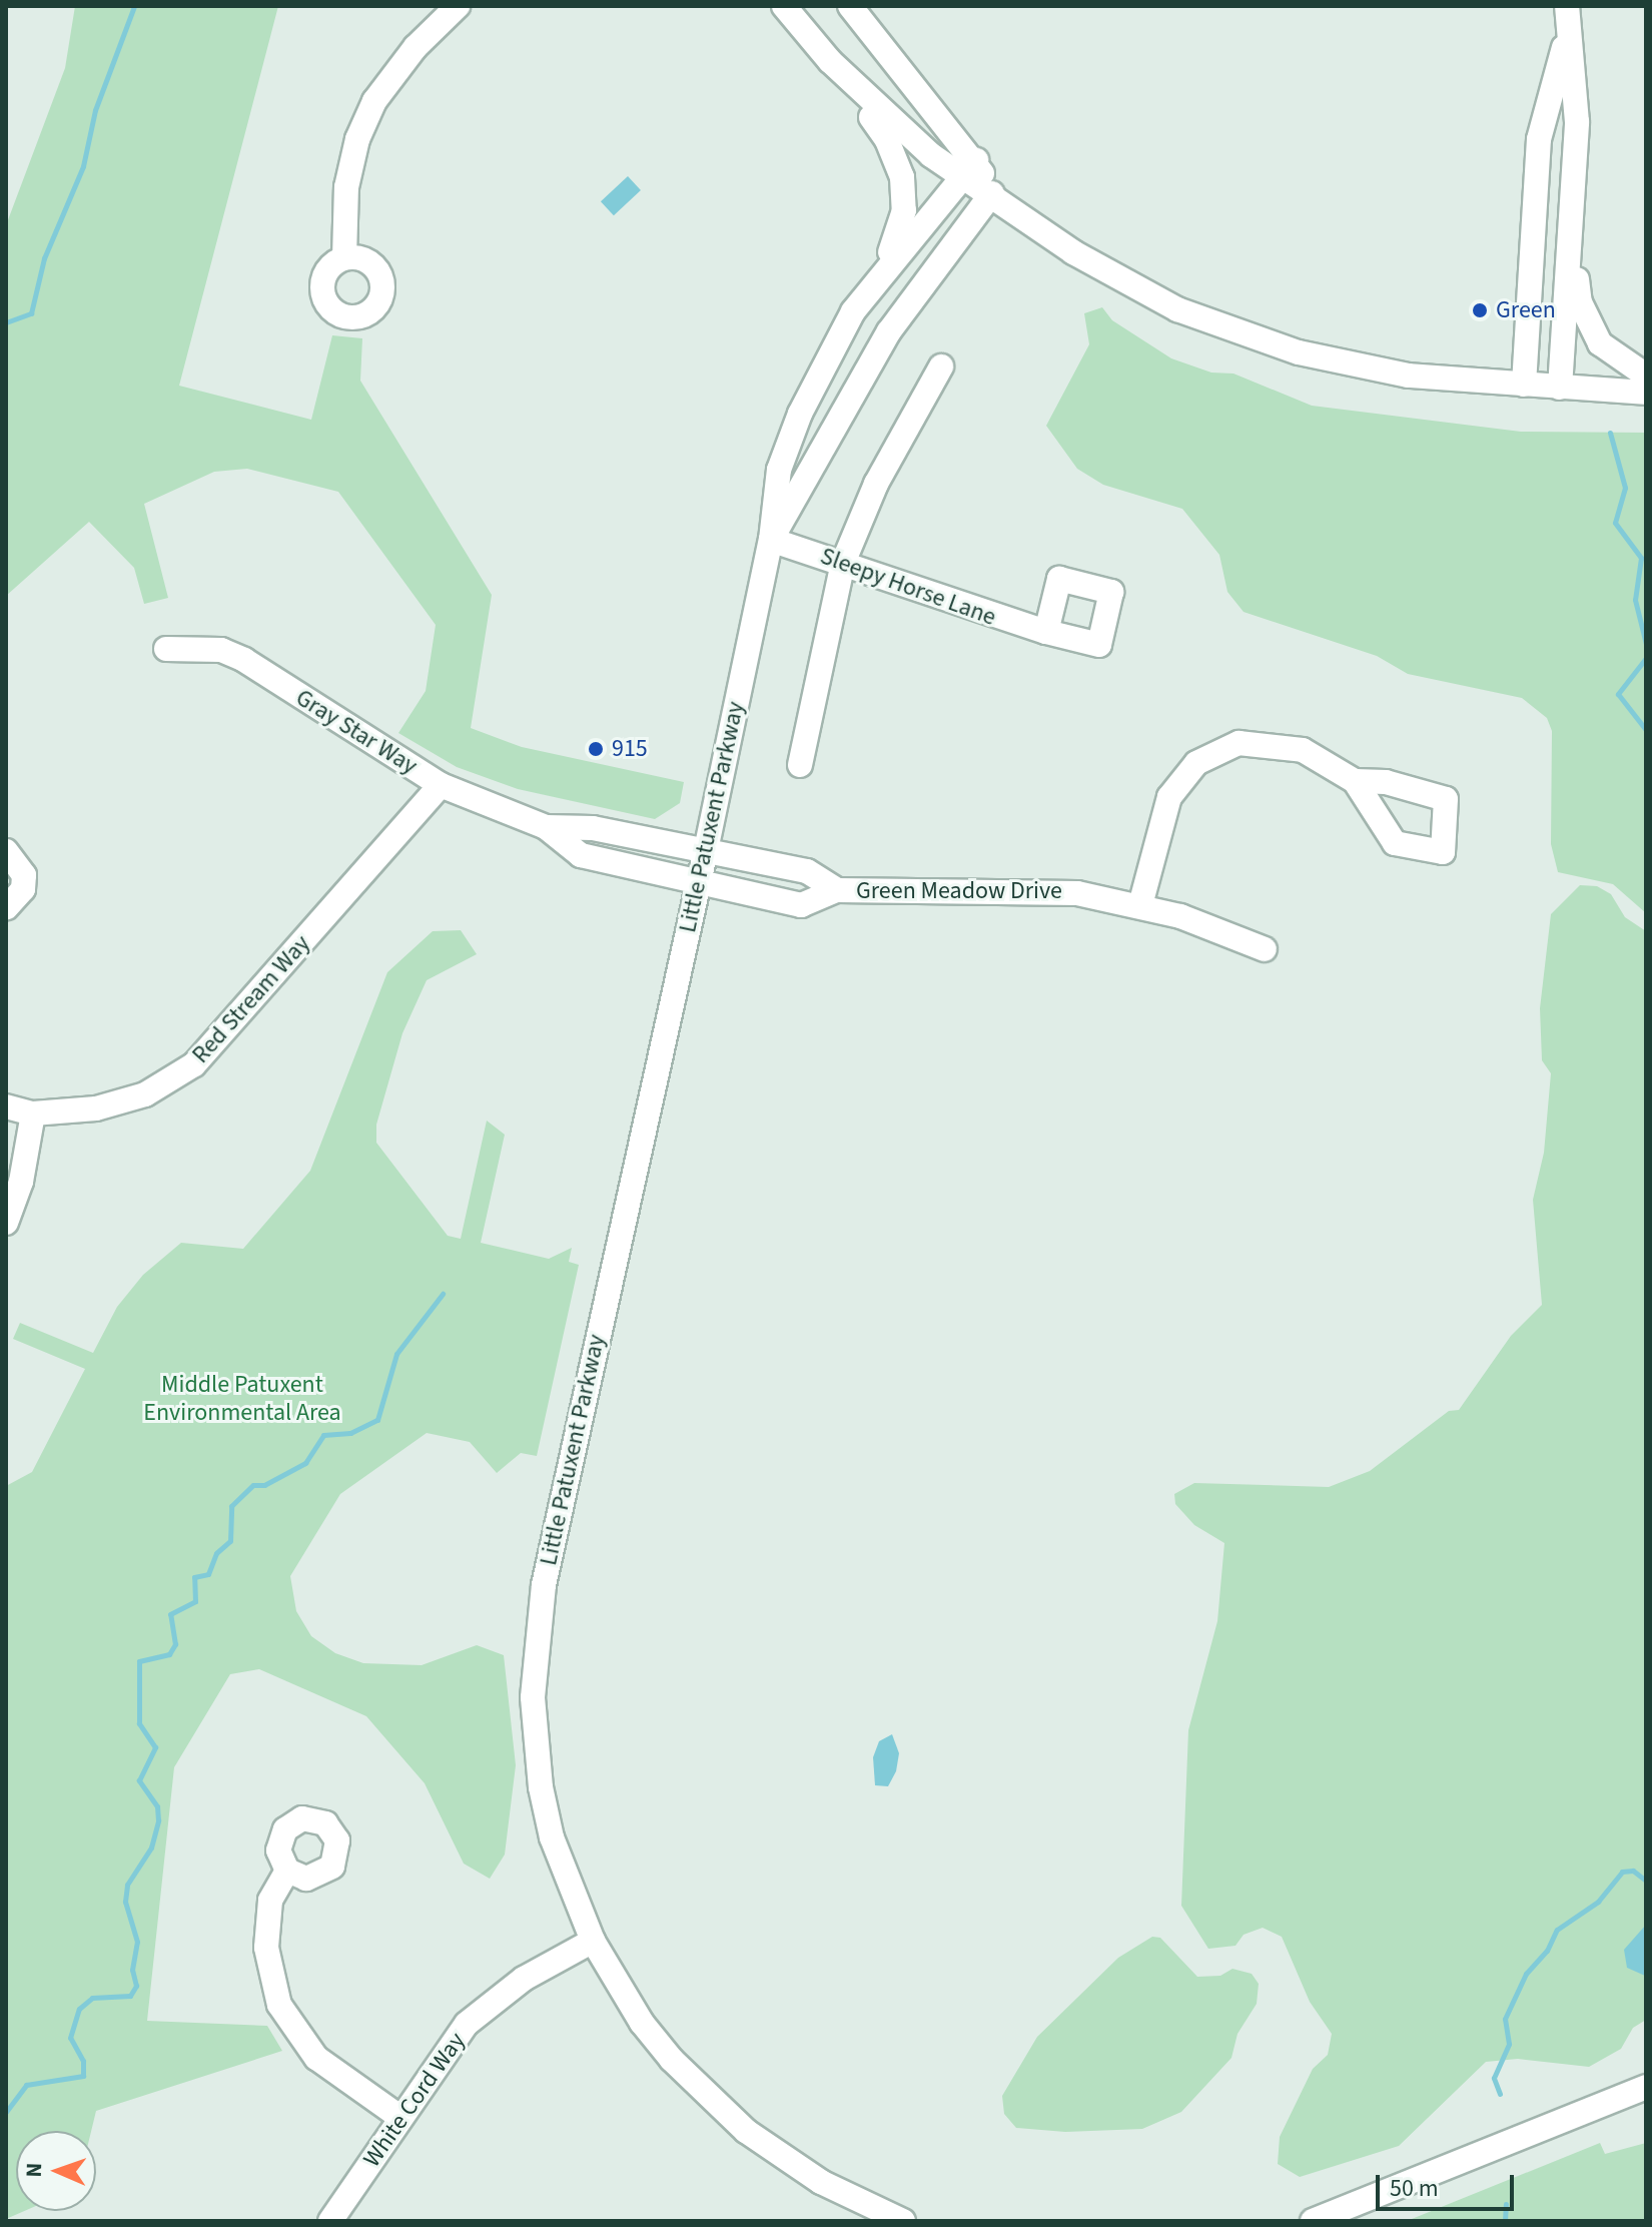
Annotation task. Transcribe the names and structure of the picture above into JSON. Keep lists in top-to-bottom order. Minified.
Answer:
{"streets":{"street":["Sleepy Horse Lane","Gray Star Way","Little Patuxent Parkway","Green Meadow Drive","Red Stream Way","White Cord Way"]},"crossings":[["Sleepy Horse Lane","Little Patuxent Parkway"],["Gray Star Way","Little Patuxent Parkway"],["Gray Star Way","Green Meadow Drive"],["Gray Star Way","Red Stream Way"],["Little Patuxent Parkway","Green Meadow Drive"],["Little Patuxent Parkway","White Cord Way"]],"parks":["Middle Patuxent Environmental Area"],"places":["Green","915"],"scale_bar":"50 m","north":"left"}
